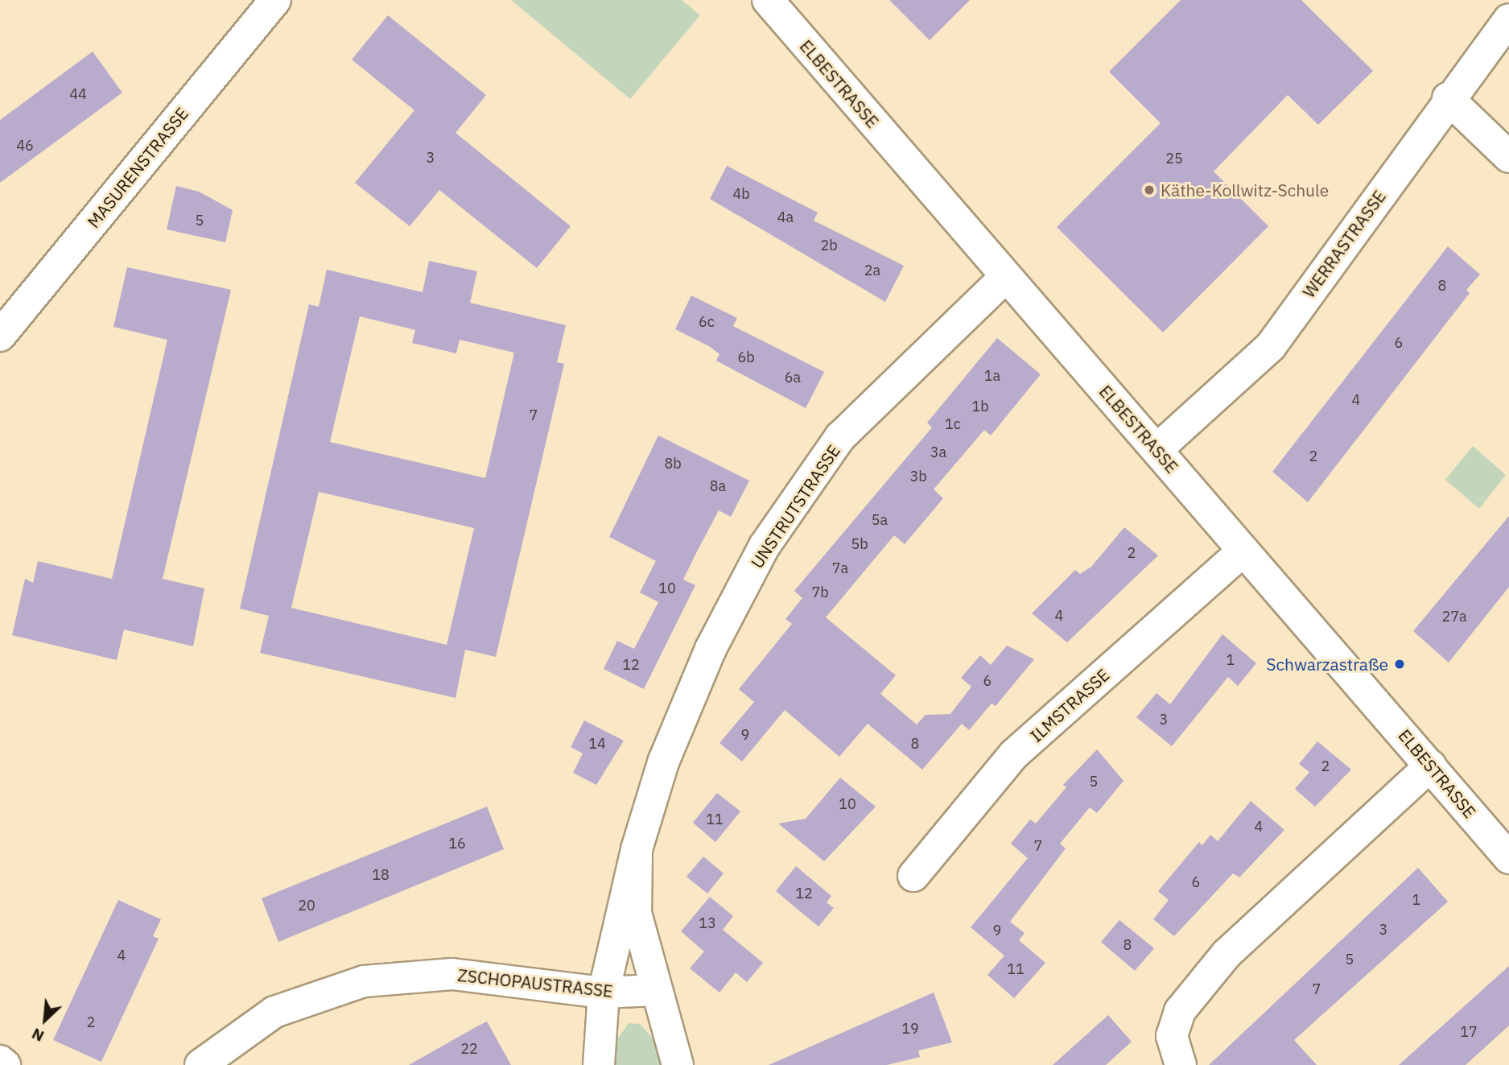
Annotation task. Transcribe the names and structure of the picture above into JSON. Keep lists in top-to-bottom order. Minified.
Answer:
{"streets":{"street":["ELBESTRASSE","MASURENSTRASSE","WERRASTRASSE","UNSTRUTSTRASSE","ILMSTRASSE","ZSCHOPAUSTRASSE"]},"crossings":[["ELBESTRASSE","WERRASTRASSE"],["ELBESTRASSE","UNSTRUTSTRASSE"],["ELBESTRASSE","ILMSTRASSE"],["UNSTRUTSTRASSE","ZSCHOPAUSTRASSE"]],"places":["Käthe-Kollwitz-Schule","Schwarzastraße"],"house_numbers":["44","46","3","25","4b","4a","5","2b","2a","8","6c","6","6b","1a","6a","4","1b","7","1c","3a","2","8b","3b","8a","5a","5b","2","7a","10","7b","4","27a","1","12","6","3","9","14","8","2","5","10","11","4","16","7","18","6","12","1","20","13","3","9","8","4","5","11","7","2","19","17","22"],"north":"bottom left"}
